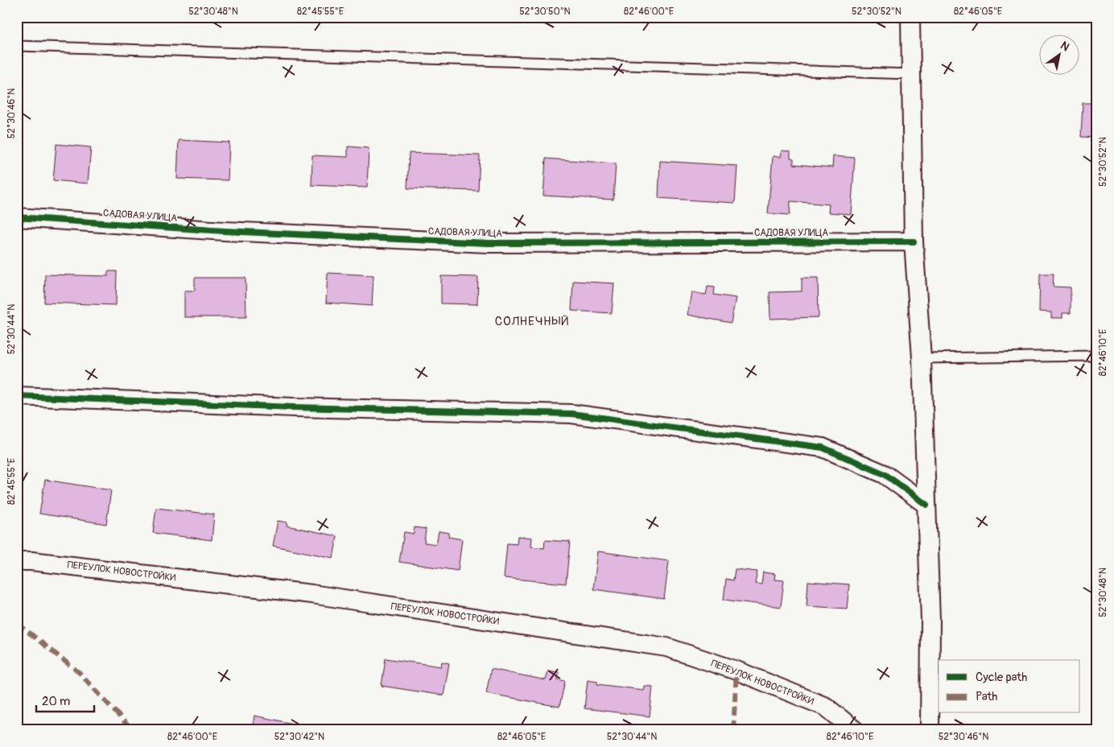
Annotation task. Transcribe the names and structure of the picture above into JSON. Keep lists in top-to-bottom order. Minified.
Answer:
{"streets":{"street":["САДОВАЯ УЛИЦА","ПЕРЕУЛОК НОВОСТРОЙКИ"]},"districts":["СОЛНЕЧНЫЙ"],"legend":["Cycle path","Path"],"scale_bar":"20 m","north":"top right","coordinates":["52°30'48\"N","82°45'55\"E","52°30'50\"N","82°46'00\"E","52°30'52\"N","82°46'05\"E","52°30'46\"N","52°30'44\"N","82°46'10\"E","52°30'42\"N"]}
